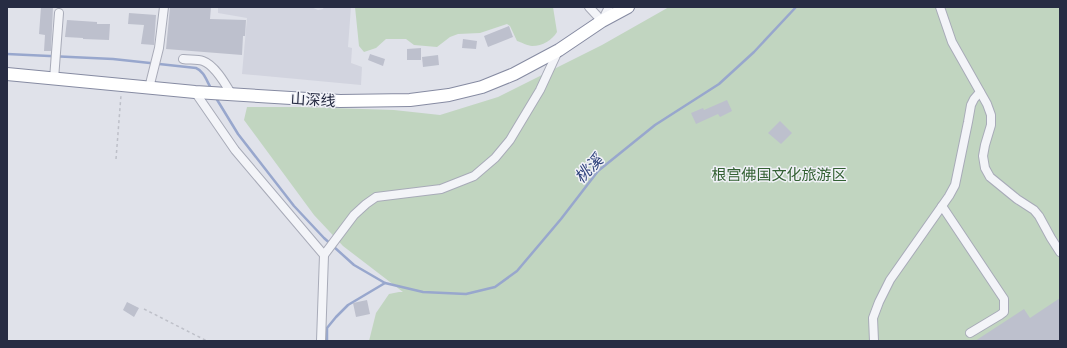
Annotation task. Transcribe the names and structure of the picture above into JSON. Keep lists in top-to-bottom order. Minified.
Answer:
{"streets":{"highway":["山深线"]},"water":["桃溪"],"parks":["根宫佛国文化旅游区"]}
